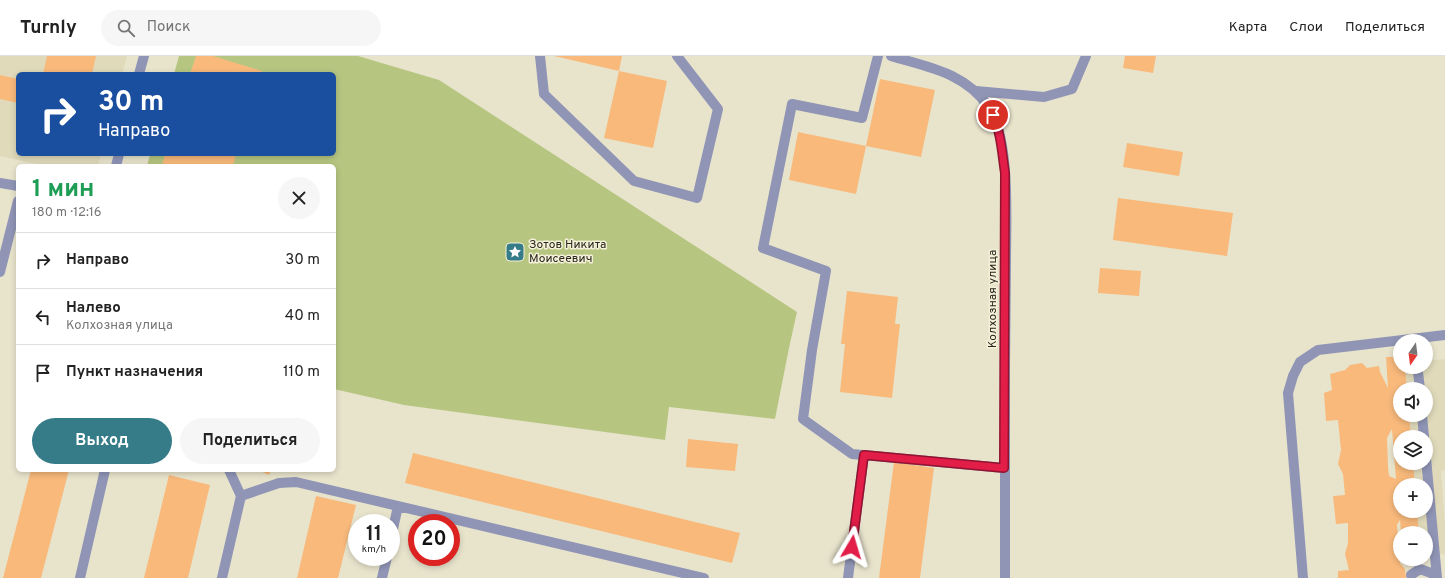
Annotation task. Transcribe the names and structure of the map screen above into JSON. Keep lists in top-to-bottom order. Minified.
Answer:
{"streets":{"street":["Колхозная улица"]},"places":{"place":["Зотов Никита Моисеевич"]},"north":"bottom","page":{"header":"Turnly","search":"Поиск","nav":["Карта","Слои","Поделиться"],"turn":["30 m","Направо"],"heading":["1 мин","180 m · 12:16"],"list":[{"name":"Направо","value":"30 m"},{"name":"Налево","note":"Колхозная улица","value":"40 m"},{"name":"Пункт назначения","value":"110 m"}],"map_buttons":["+","−"],"buttons":["Выход","Поделиться"],"speed":"11 km/h","limit":"20"}}
